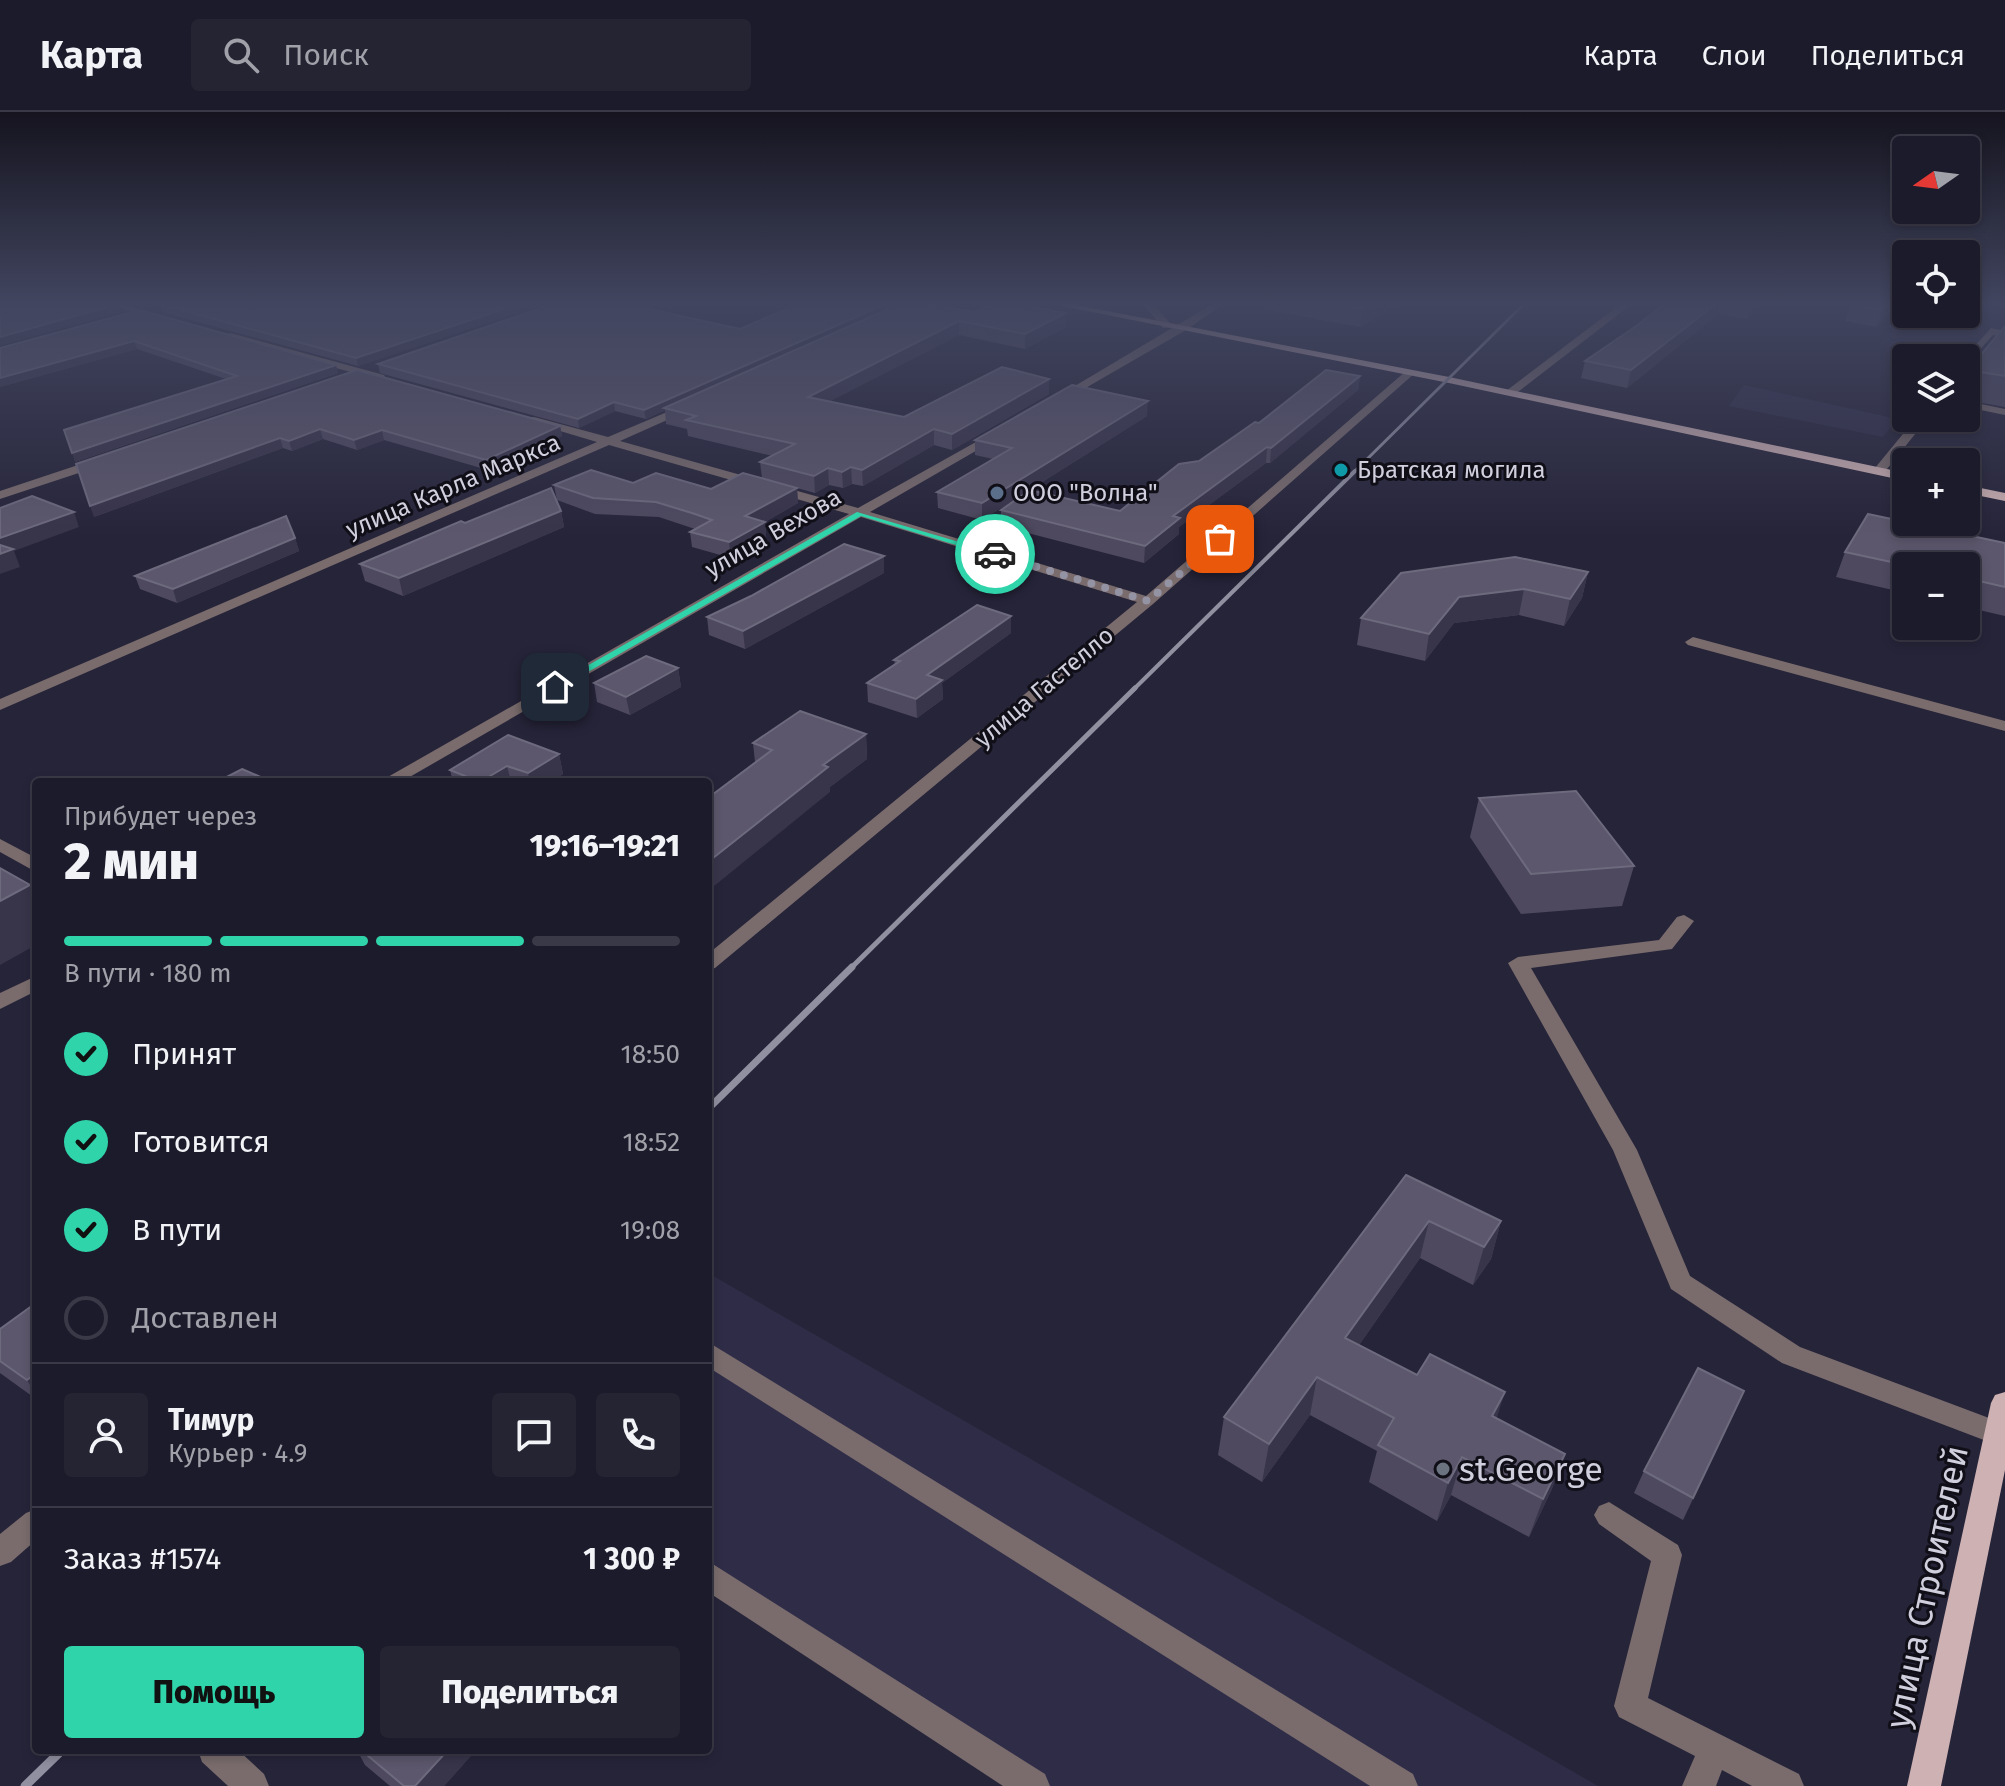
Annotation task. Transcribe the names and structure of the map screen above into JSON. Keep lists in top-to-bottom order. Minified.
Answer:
{"streets":{"main road":["улица Строителей"],"street":["улица Карла Маркса","улица Вехова","улица Гастелло"]},"places":["Братская могила","ООО \"Волна\"","st.George"],"north":"left","page":{"header":"Карта","search":"Поиск","nav":["Карта","Слои","Поделиться"],"map_buttons":["+","−"],"heading":["2 мин","Прибудет через","19:16–19:21"],"panel":["Тимур","Курьер · 4.9","Заказ #1574","1 300 ₽"],"bar":"В пути · 180 m","list":[["Принят","18:50"],["Готовится","18:52"],["В пути","19:08"],"Доставлен"],"buttons":["Помощь","Поделиться"]}}
